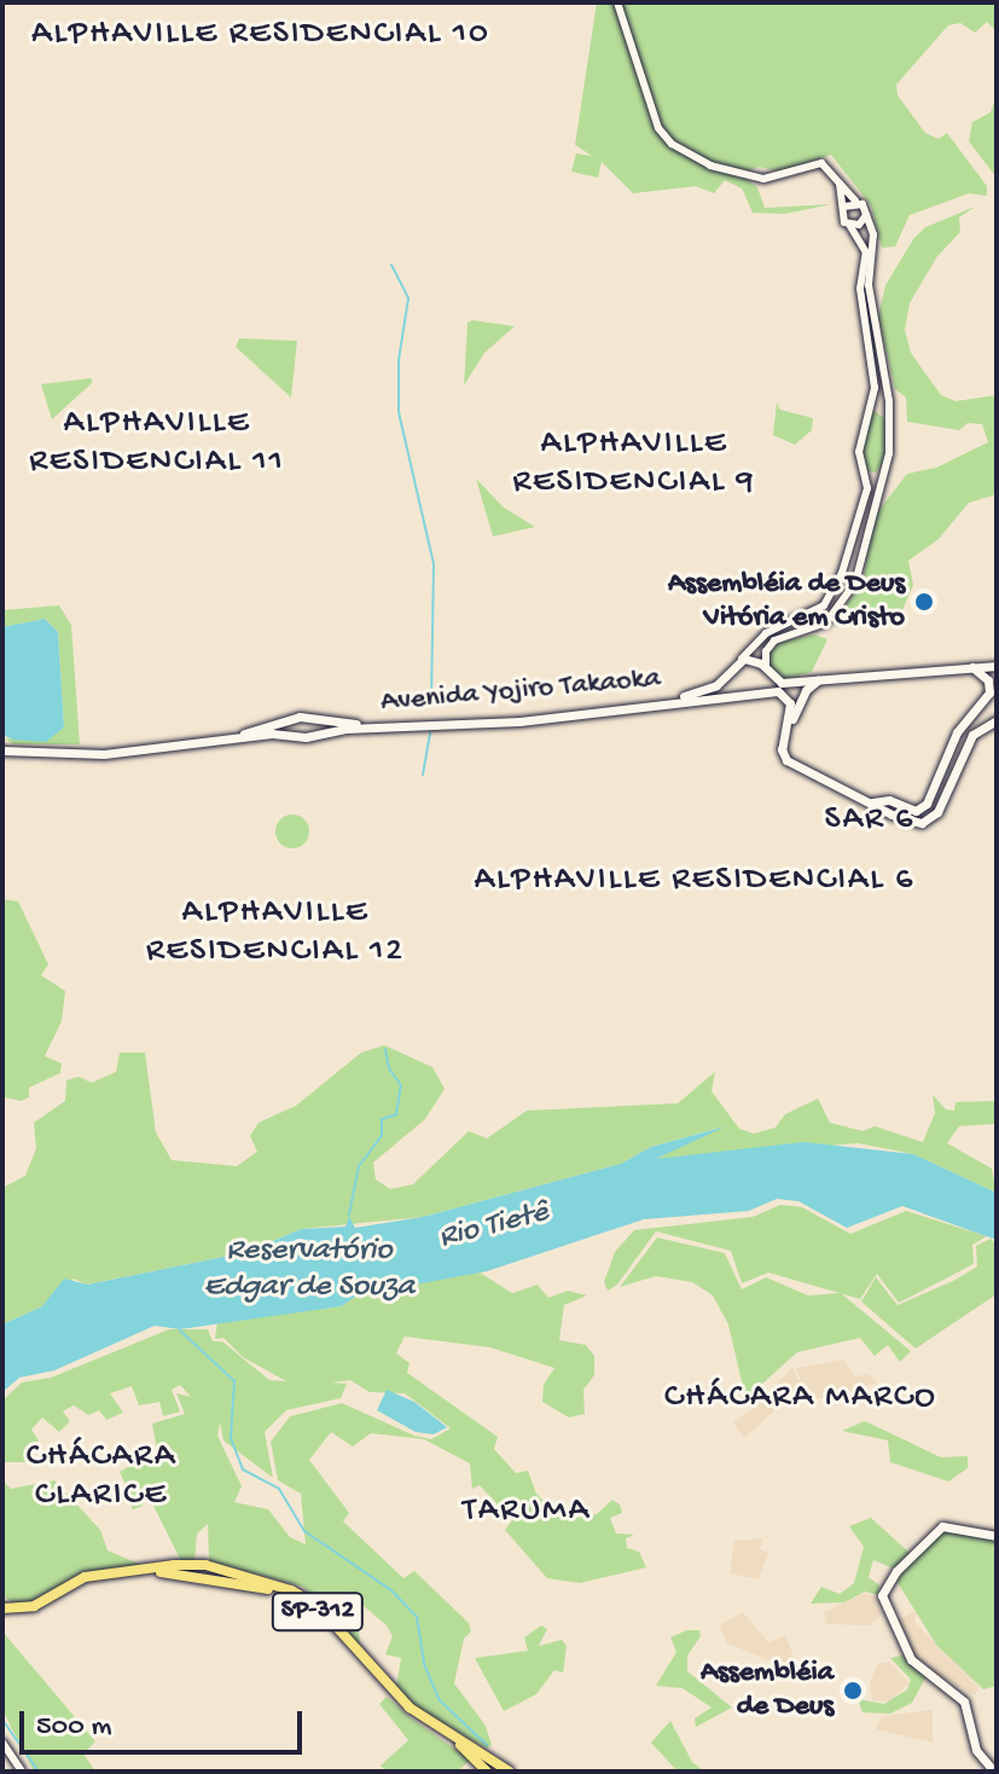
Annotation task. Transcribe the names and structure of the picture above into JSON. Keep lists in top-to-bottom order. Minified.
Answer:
{"streets":{"main road":["Avenida Yojiro Takaoka","SP-312"]},"districts":["ALPHAVILLE RESIDENCIAL 10","ALPHAVILLE RESIDENCIAL 11","ALPHAVILLE RESIDENCIAL 9","SAR 6","ALPHAVILLE RESIDENCIAL 6","ALPHAVILLE RESIDENCIAL 12","CHÁCARA MARCO","CHÁCARA CLARICE","TARUMA"],"water":["Rio Tietê","Reservatório Edgar de Souza"],"places":["Assembléia de Deus Vitória em Cristo","Assembléia de Deus"],"scale_bar":"500 m"}
